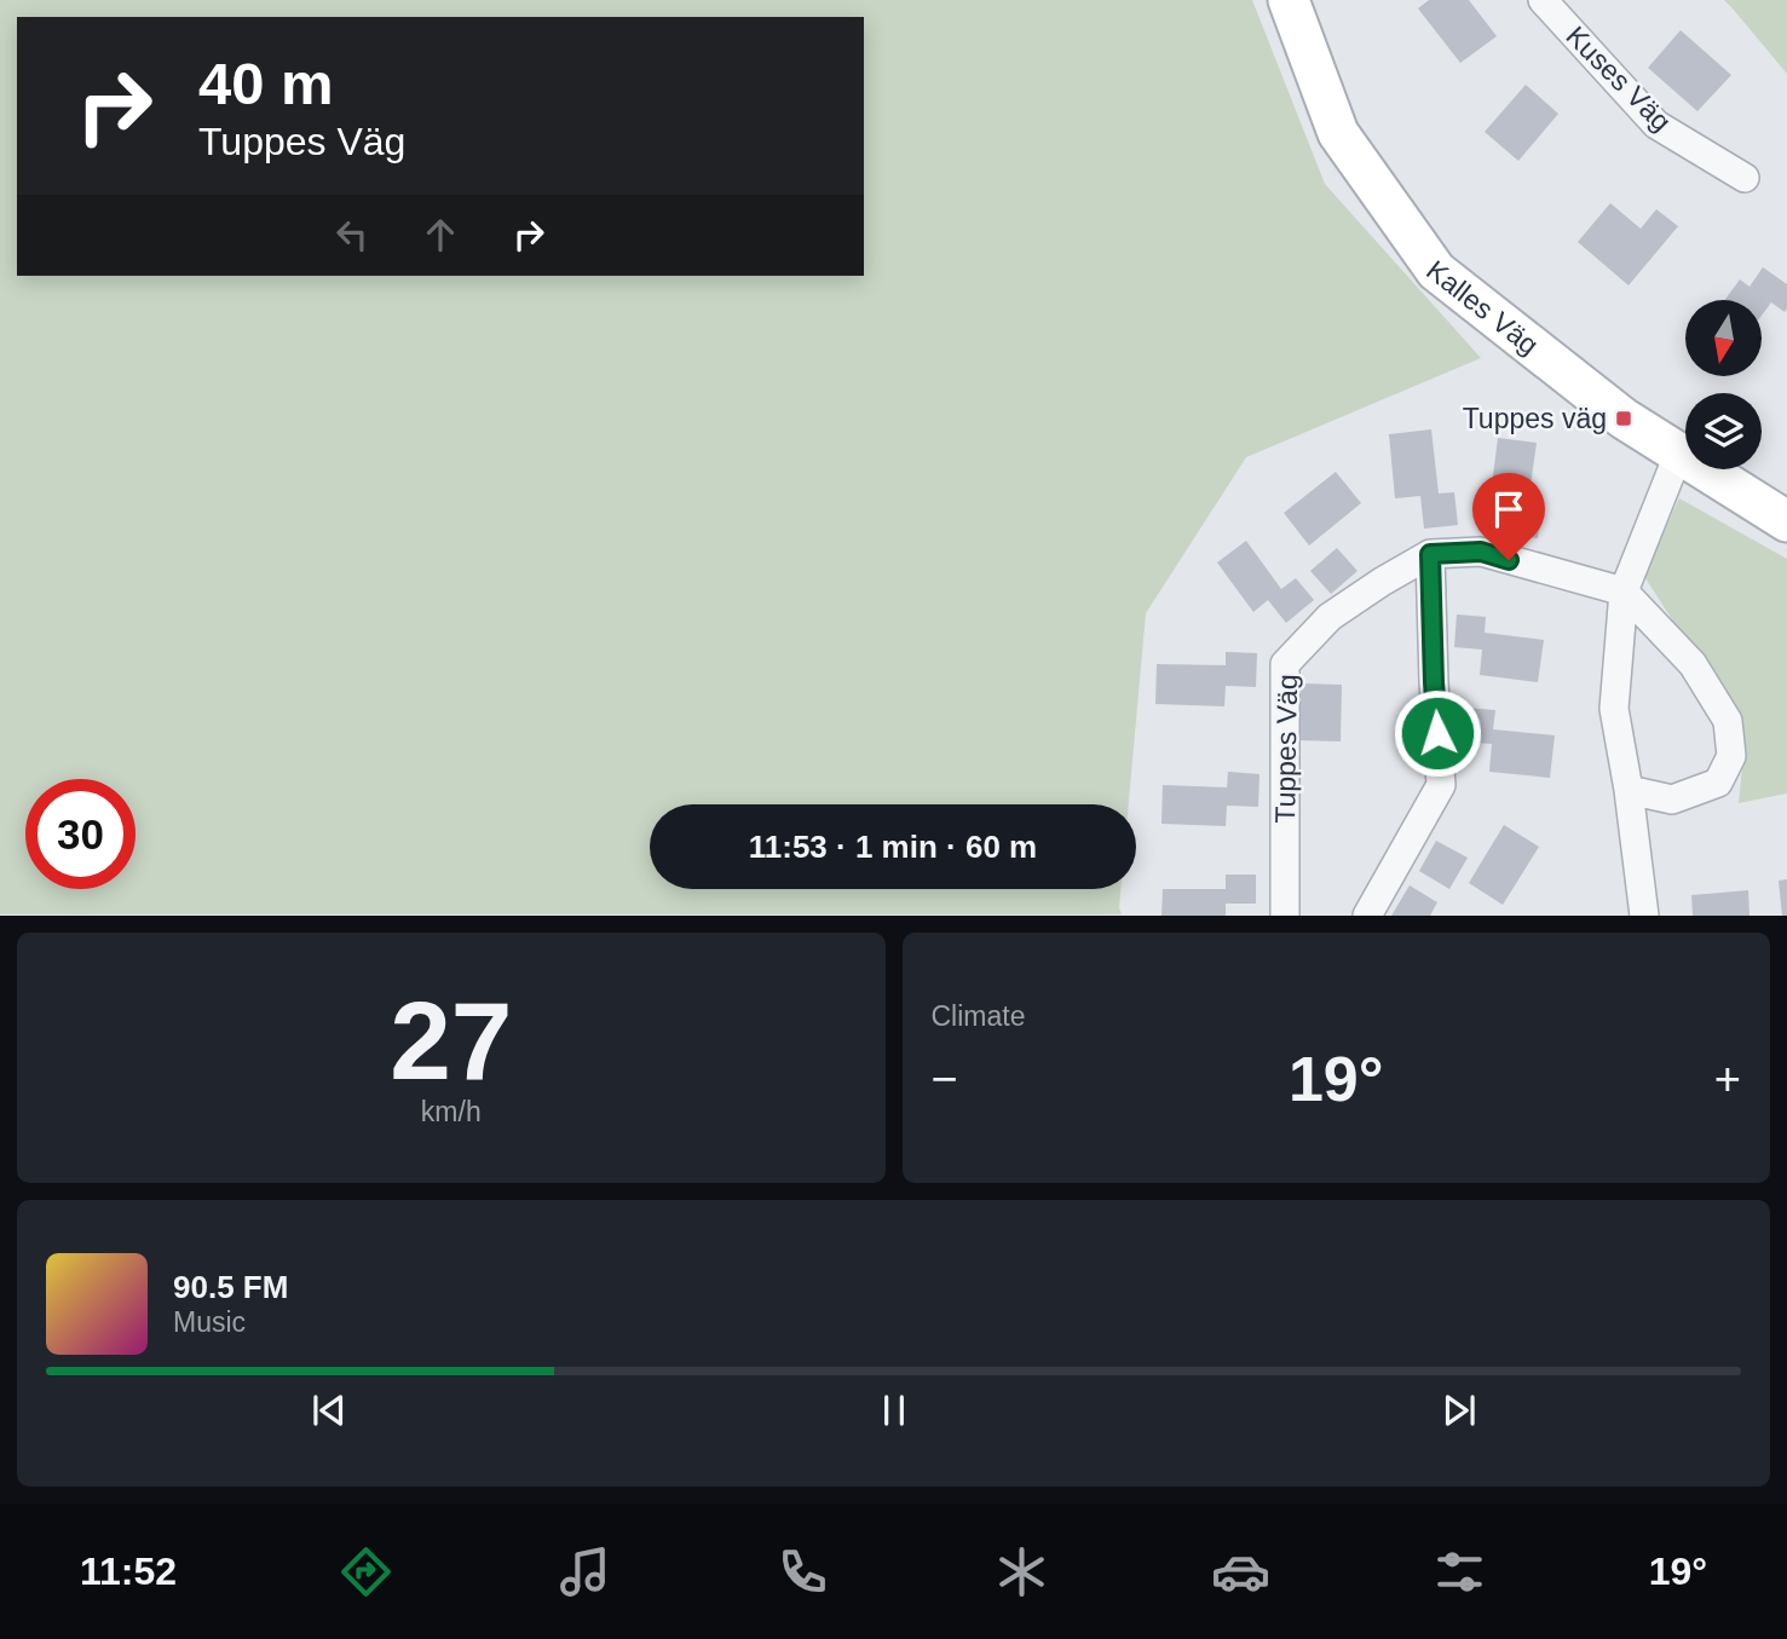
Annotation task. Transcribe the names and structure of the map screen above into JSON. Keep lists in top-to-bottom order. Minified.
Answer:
{"streets":{"street":["Kuses Väg","Kalles Väg","Tuppes Väg"]},"places":{"transit":["Tuppes väg"]},"north":"bottom","page":{"turn":["40 m","Tuppes Väg"],"limit":"30","trip":"11:53 · 1 min · 60 m","tile":[["27","km/h"],"Climate"],"heat":["−","19°","+"],"song":["90.5 FM","Music"],"tabs":["11:52","19°"]}}
